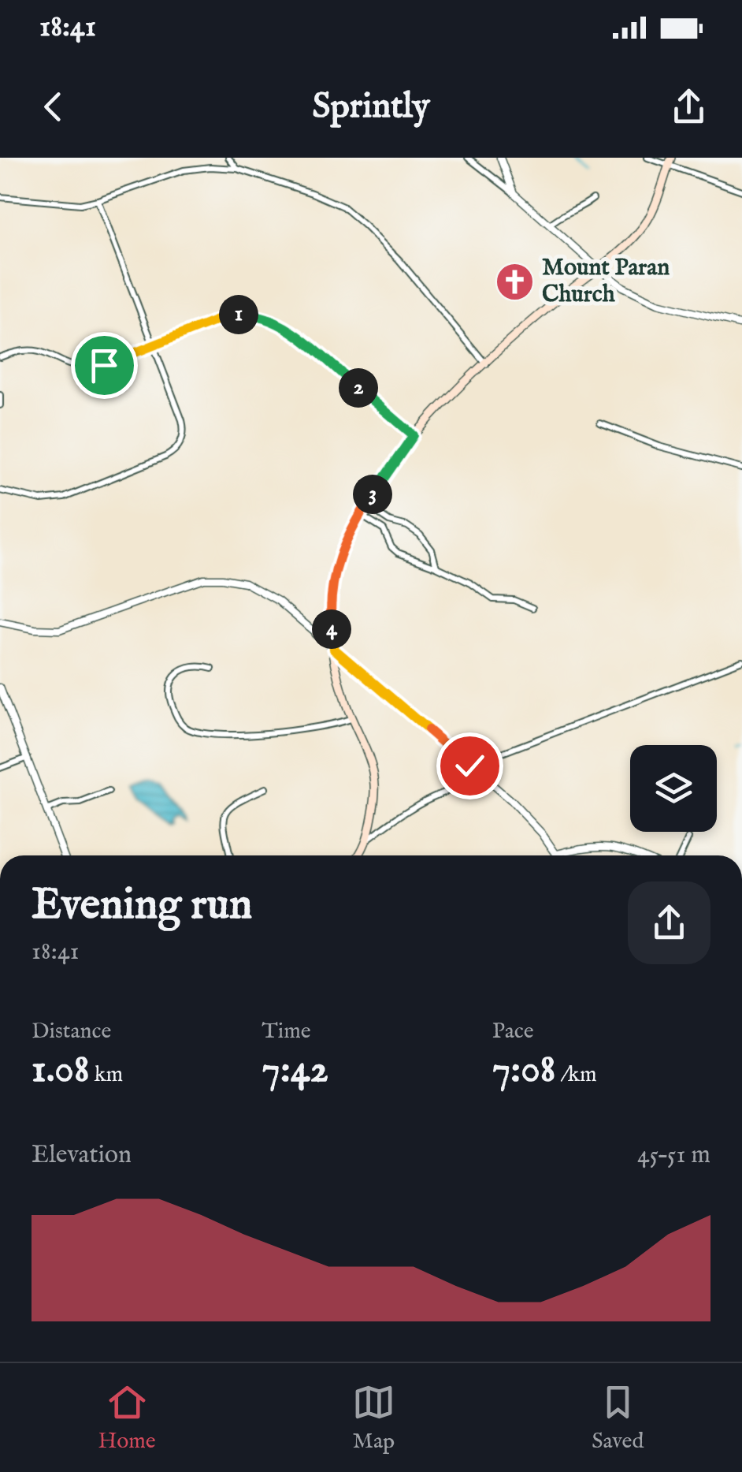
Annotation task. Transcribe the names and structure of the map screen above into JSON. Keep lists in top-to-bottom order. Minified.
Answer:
{"places":{"church":["Mount Paran Church"]},"page":{"status":"18:41","header":"Sprintly","pins":["1","2","3","4"],"heading":["Evening run","18:41"],"stats":[["Distance","1.08 km"],["Time","7:42"],["Pace","7:08 /km"]],"chart":["Elevation","45–51 m"],"tabs":["Home","Map","Saved"]}}
